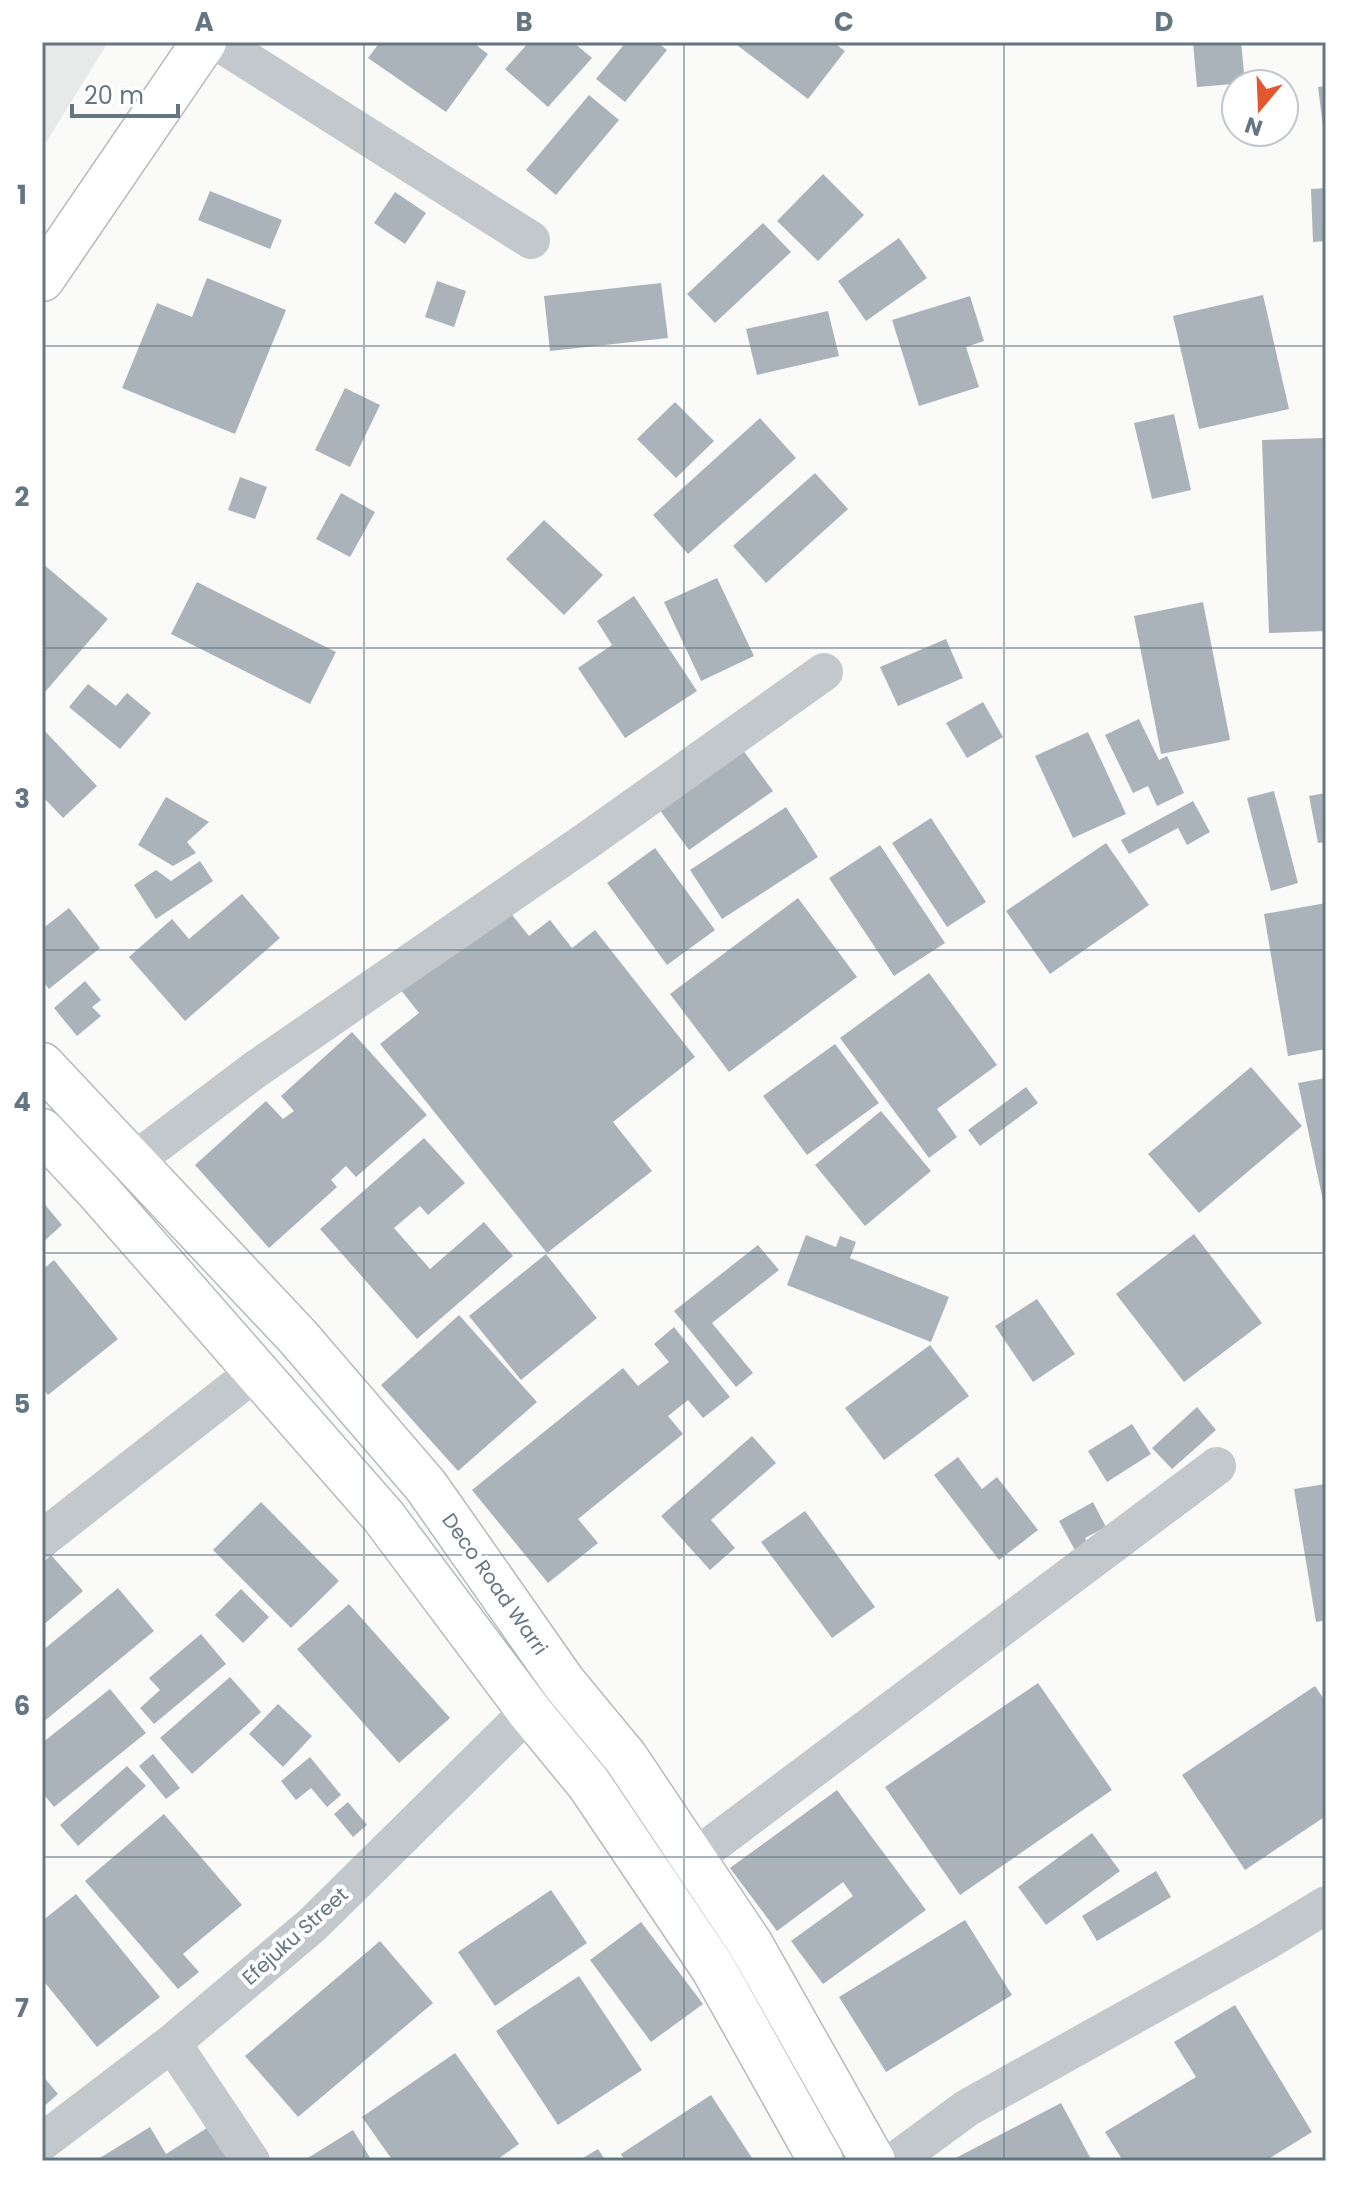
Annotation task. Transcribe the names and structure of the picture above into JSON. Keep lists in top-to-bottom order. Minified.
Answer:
{"streets":{"main road":["Deco Road Warri"],"street":["Efejuku Street"]},"scale_bar":"20 m","north":"bottom","grid":{"columns":["A","B","C","D"],"rows":["1","2","3","4","5","6","7"]}}
